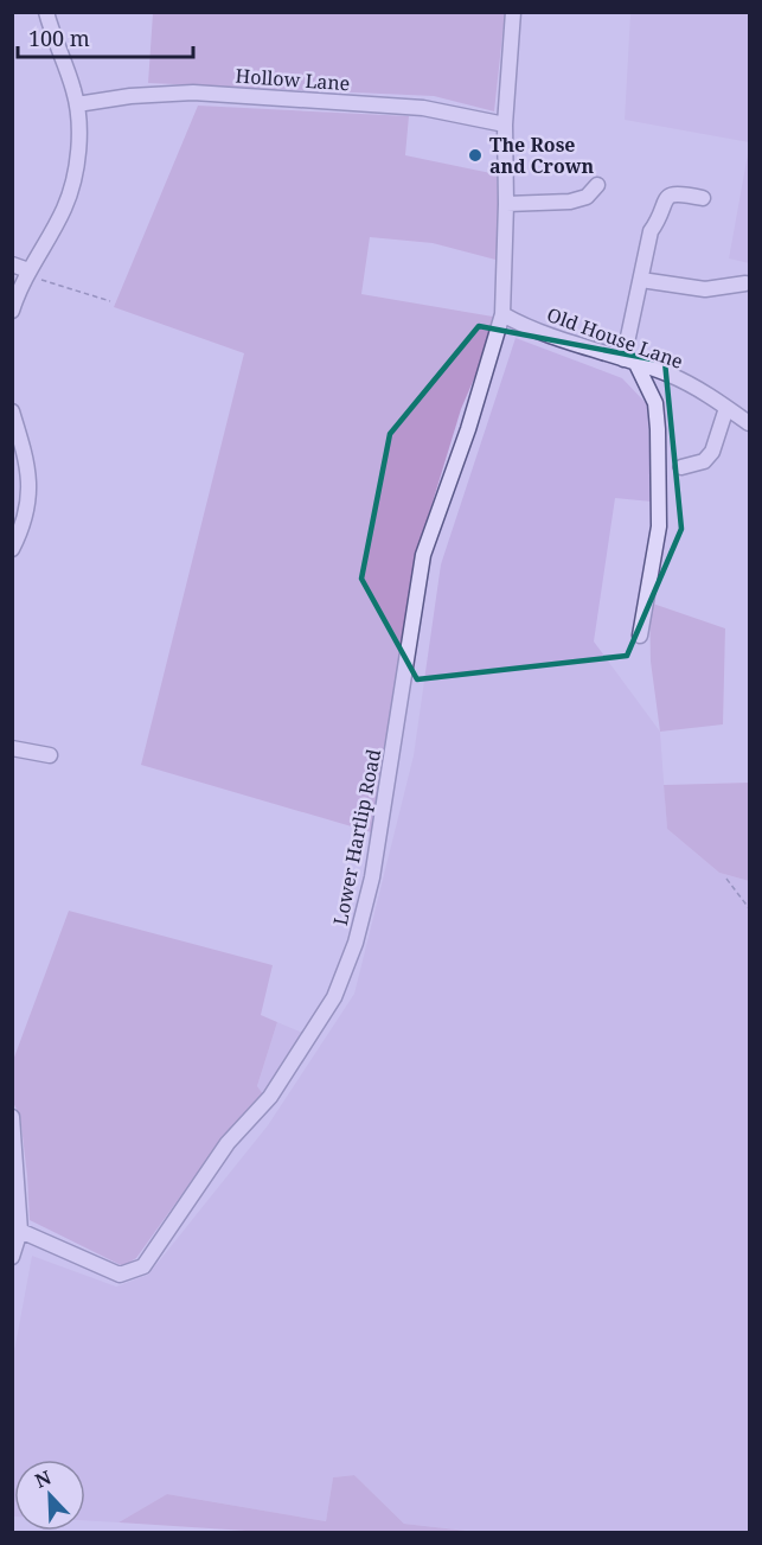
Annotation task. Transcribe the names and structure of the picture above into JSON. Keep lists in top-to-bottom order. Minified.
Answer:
{"streets":{"street":["Hollow Lane","Old House Lane","Lower Hartlip Road"]},"crossings":[["Hollow Lane","Lower Hartlip Road"],["Old House Lane","Lower Hartlip Road"]],"places":["The Rose and Crown"],"scale_bar":"100 m","north":"top left"}
